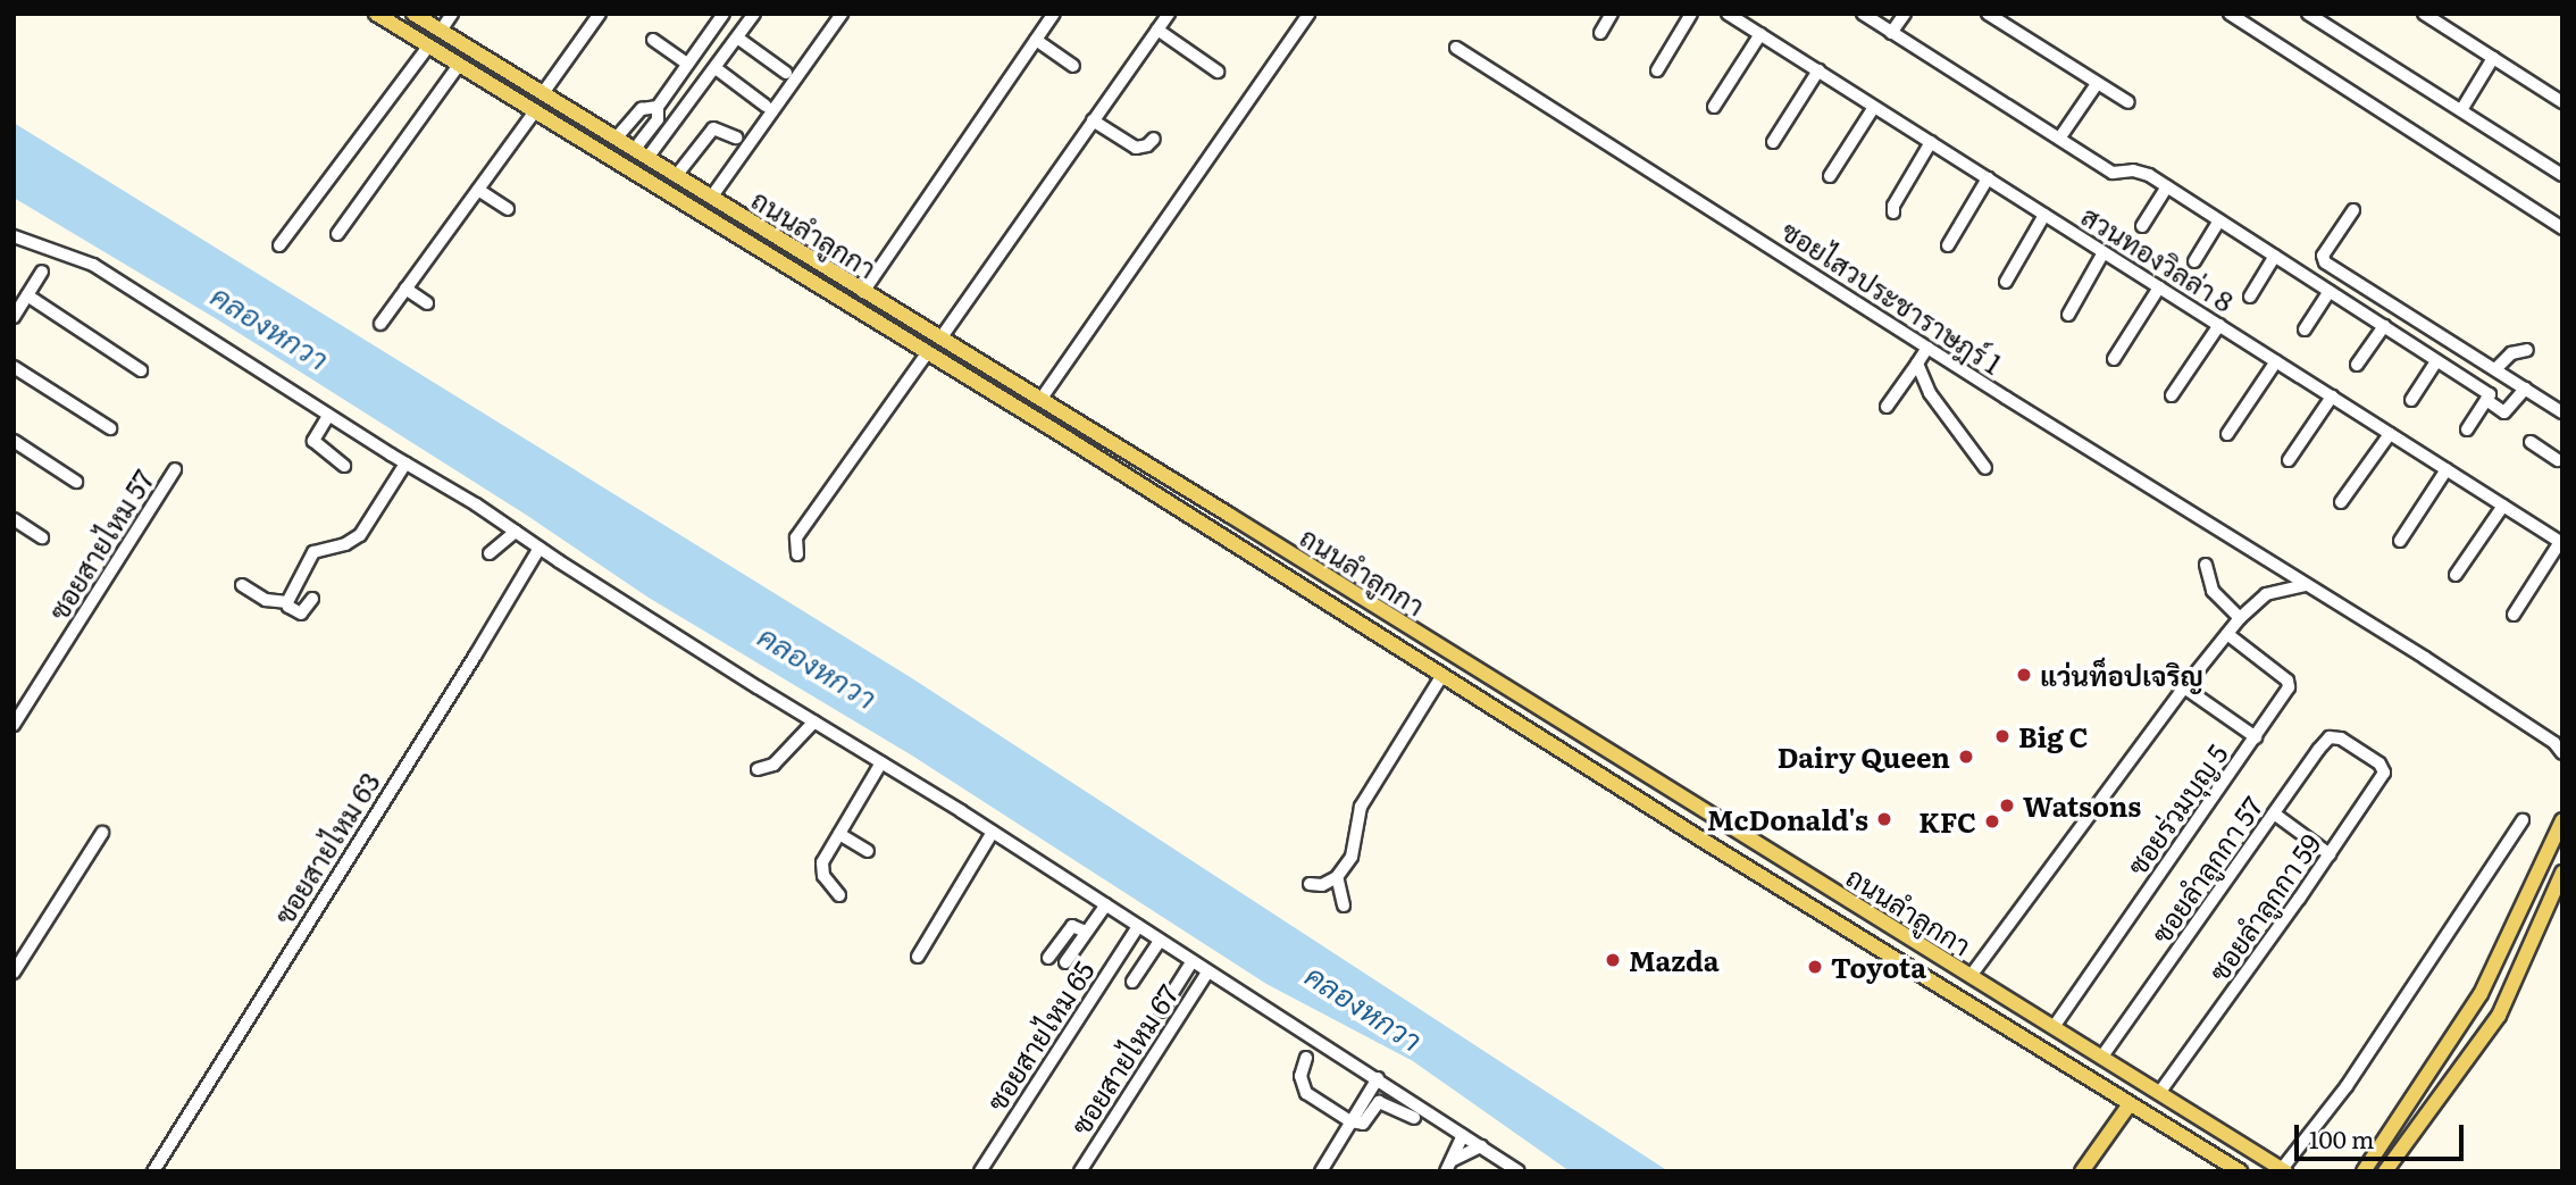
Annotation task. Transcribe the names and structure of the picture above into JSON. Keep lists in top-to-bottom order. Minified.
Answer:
{"streets":{"main road":["ถนนลำลูกกา"],"street":["สวนทองวิลล่า 8","ซอยไสวประชาราษฎร์ 1","ซอยสายไหม 57","ซอยร่วมบุญ 5","ซอยสายไหม 63","ซอยลำลูกกา 57","ซอยลำลูกกา 59","ซอยสายไหม 65","ซอยสายไหม 67"]},"crossings":[["ถนนลำลูกกา","ซอยร่วมบุญ 5"],["ถนนลำลูกกา","ซอยลำลูกกา 57"],["ถนนลำลูกกา","ซอยลำลูกกา 59"],["ซอยลำลูกกา 57","ซอยลำลูกกา 59"]],"water":["คลองหกวา"],"places":["แว่นท็อปเจริญ","Big C","Dairy Queen","Watsons","McDonald's","KFC","Mazda","Toyota"],"scale_bar":"100 m"}
